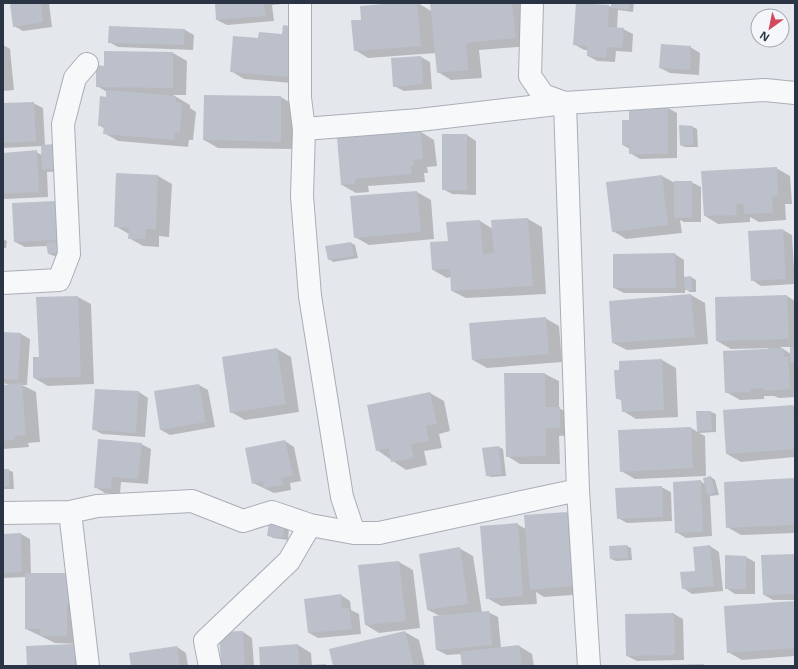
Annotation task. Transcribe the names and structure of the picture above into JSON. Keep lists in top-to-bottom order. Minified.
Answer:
{"north":"bottom left"}
